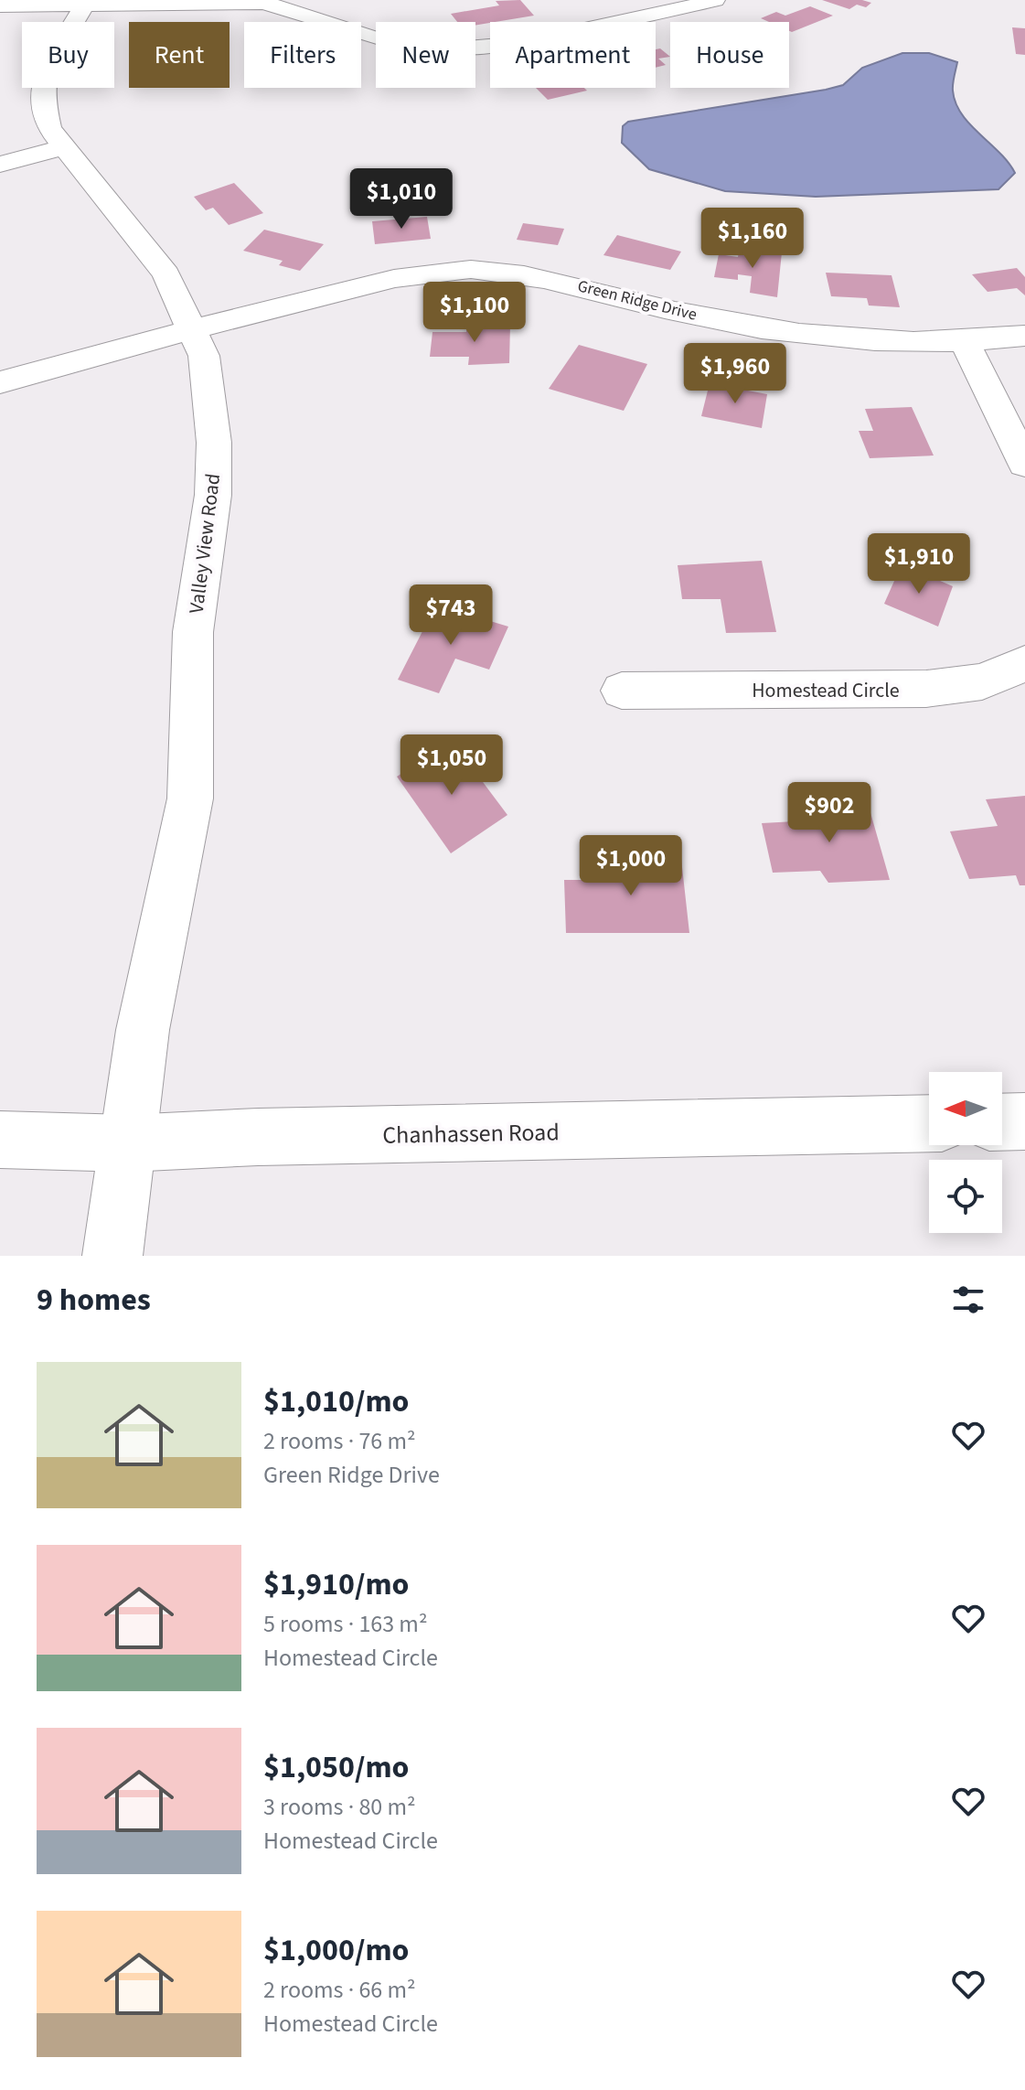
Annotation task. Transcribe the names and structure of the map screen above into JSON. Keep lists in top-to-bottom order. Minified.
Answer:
{"streets":{"street":["Green Ridge Drive","Valley View Road","Homestead Circle","Chanhassen Road"]},"crossings":[["Green Ridge Drive","Valley View Road"],["Valley View Road","Chanhassen Road"]],"north":"left","page":{"chip":["Buy","Rent","Filters","New","Apartment","House"],"price":["$1,010","$1,160","$1,100","$1,960","$1,910","$743","$1,050","$902","$1,000"],"heading":"9 homes","list":[{"name":"$1,010/mo","note":"2 rooms · 76 m² · Green Ridge Drive"},{"name":"$1,910/mo","note":"5 rooms · 163 m² · Homestead Circle"},{"name":"$1,050/mo","note":"3 rooms · 80 m² · Homestead Circle"},{"name":"$1,000/mo","note":"2 rooms · 66 m² · Homestead Circle"}]}}
